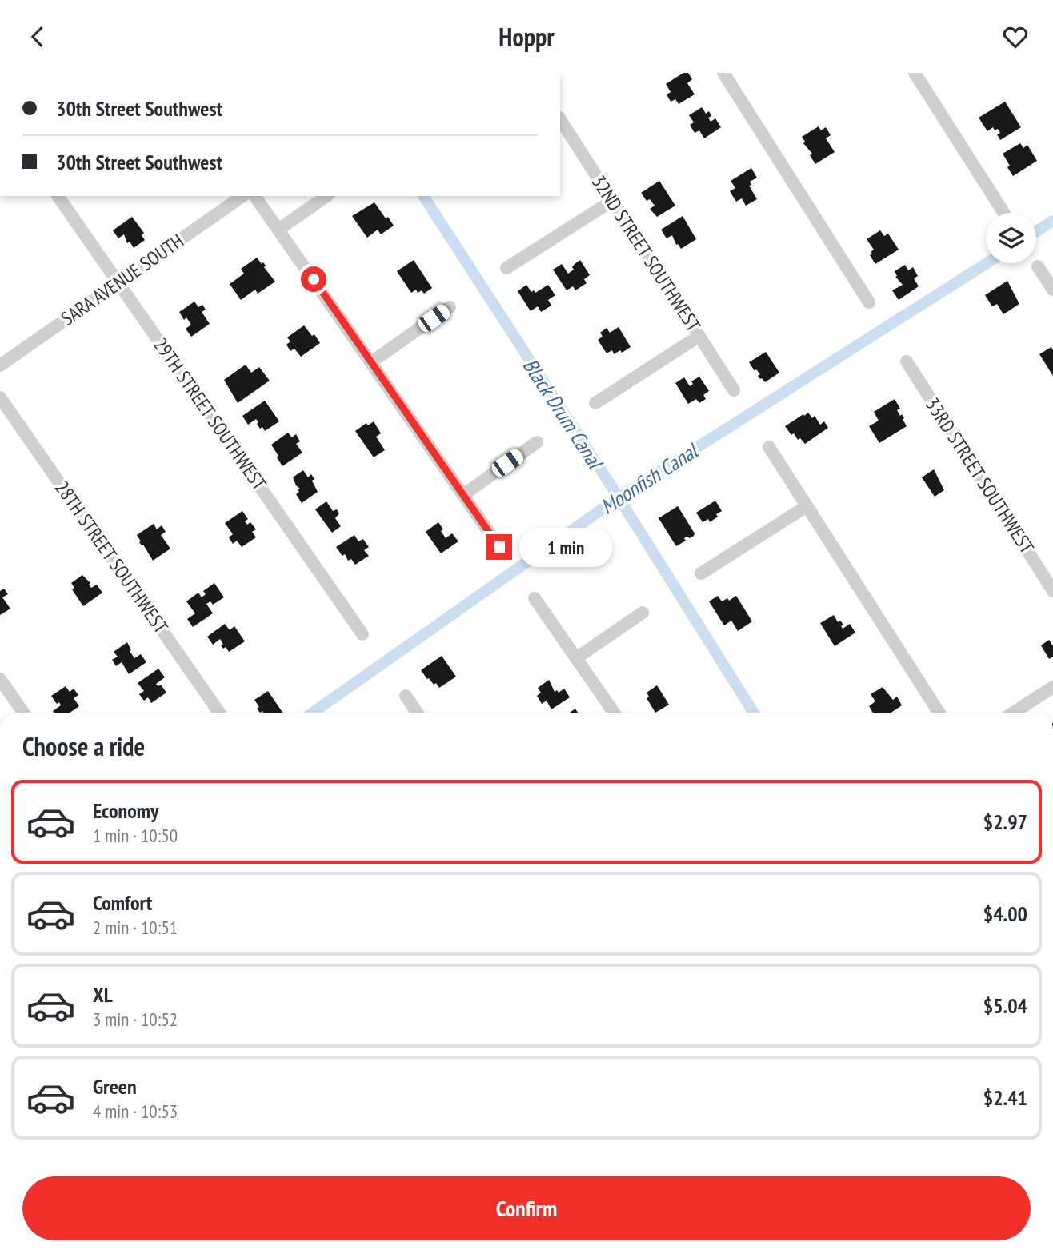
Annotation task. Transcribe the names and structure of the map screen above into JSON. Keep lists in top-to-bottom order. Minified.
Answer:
{"streets":{"street":["32ND STREET SOUTHWEST","SARA AVENUE SOUTH","29TH STREET SOUTHWEST","33RD STREET SOUTHWEST","28TH STREET SOUTHWEST"]},"crossings":[["SARA AVENUE SOUTH","29TH STREET SOUTHWEST"]],"water":["Black Drum Canal","Moonfish Canal"],"page":{"header":"Hoppr","banner":["30th Street Southwest","30th Street Southwest"],"bubble":"1 min","heading":"Choose a ride","list":[{"name":"Economy","note":"1 min · 10:50","value":"$2.97"},{"name":"Comfort","note":"2 min · 10:51","value":"$4.00"},{"name":"XL","note":"3 min · 10:52","value":"$5.04"},{"name":"Green","note":"4 min · 10:53","value":"$2.41"}],"buttons":"Confirm"}}
